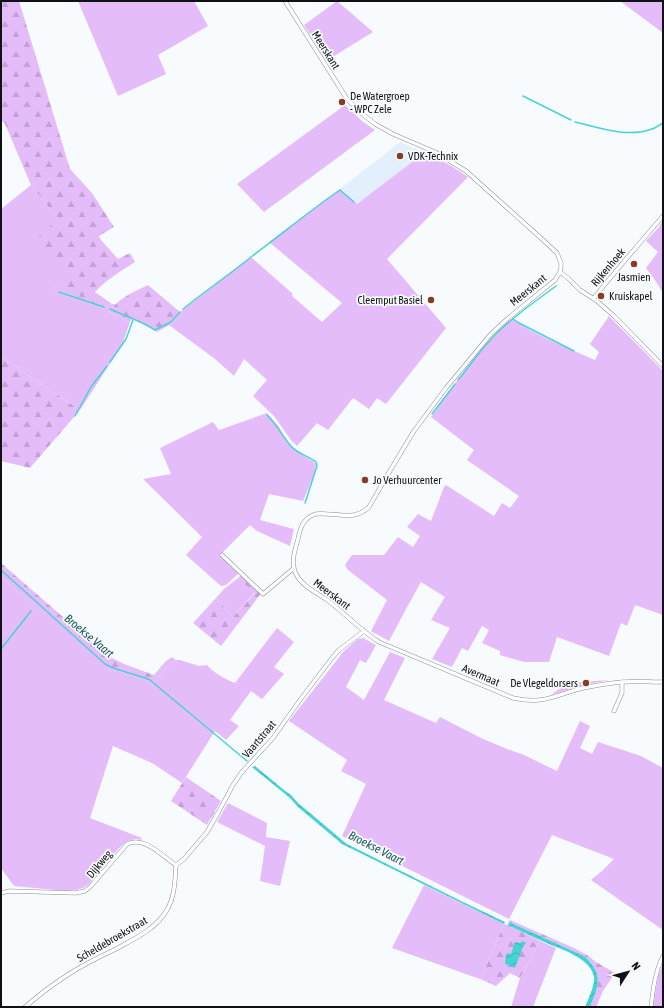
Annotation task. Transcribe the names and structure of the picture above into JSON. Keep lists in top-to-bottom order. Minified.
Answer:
{"streets":{"street":["Meerskant","Rijkenhoek","Avermaat","Vaartstraat","Dijkweg","Scheldebroekstraat"]},"crossings":[["Meerskant","Rijkenhoek"],["Meerskant","Avermaat"],["Meerskant","Vaartstraat"],["Avermaat","Vaartstraat"],["Vaartstraat","Dijkweg"],["Vaartstraat","Scheldebroekstraat"],["Dijkweg","Scheldebroekstraat"]],"water":["Broekse Vaart"],"places":["De Watergroep - WPC Zele","VDK-Technix","Jasmien","Kruiskapel","Cleemput Basiel","Jo Verhuurcenter","De Vlegeldorsers"],"north":"top right"}
